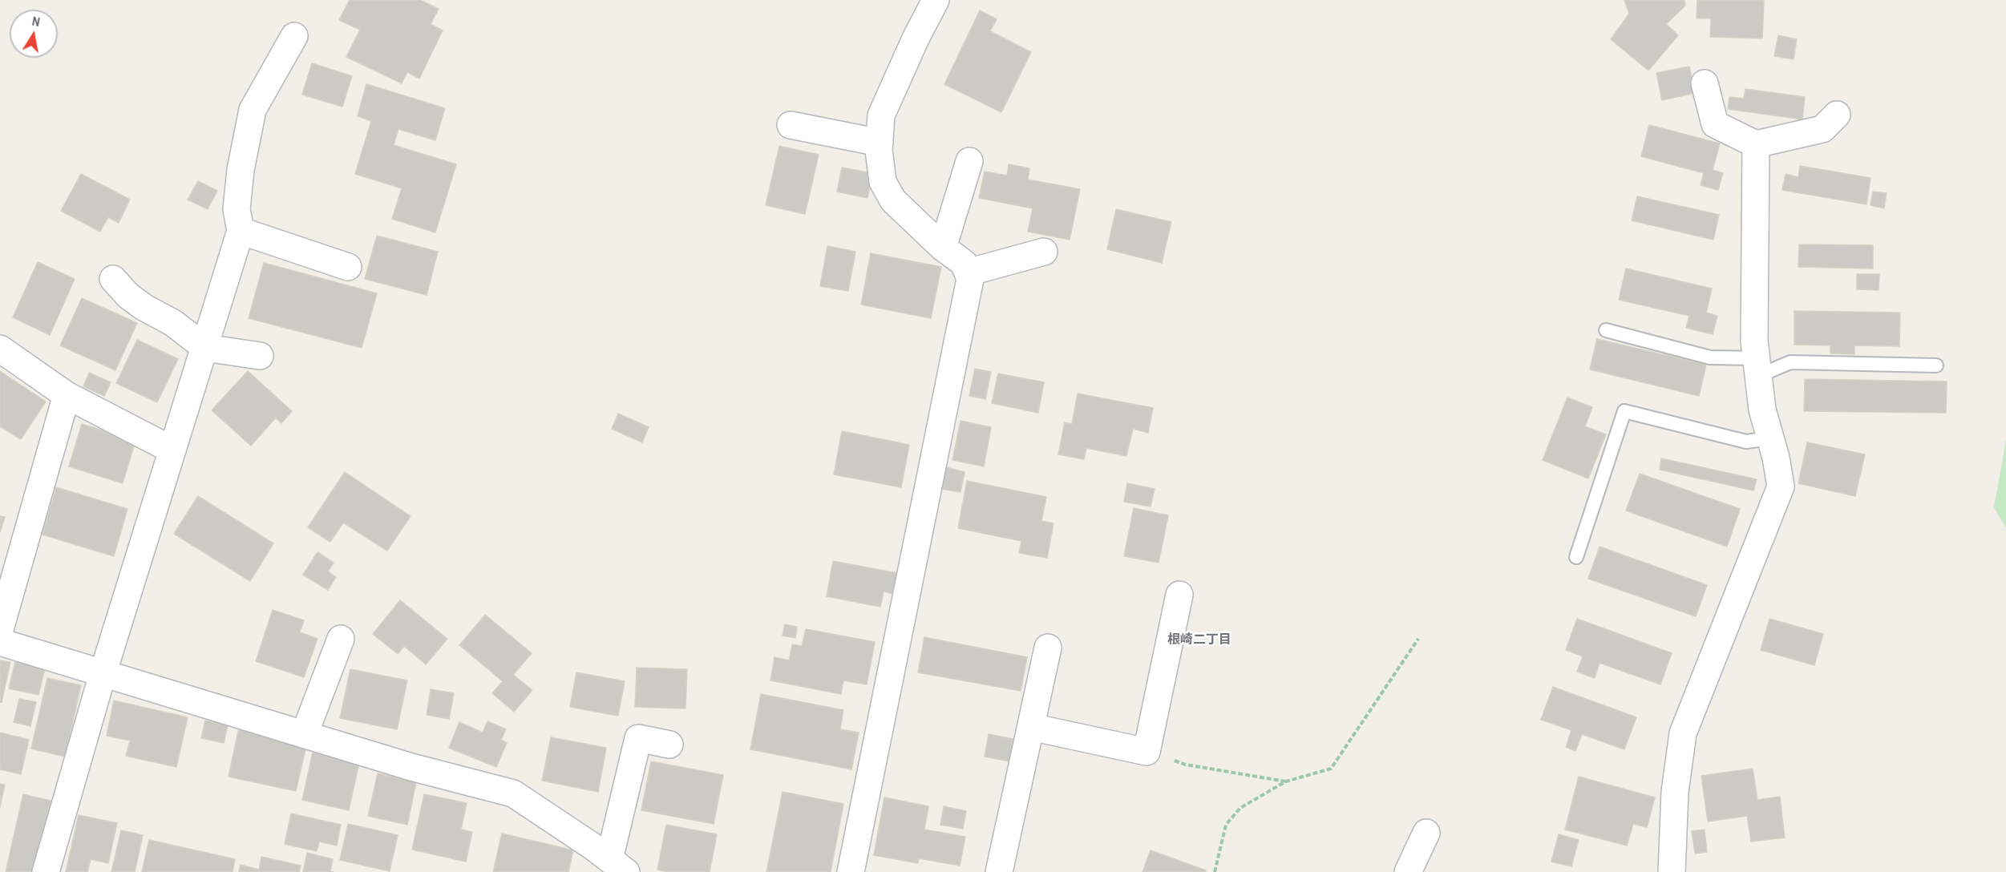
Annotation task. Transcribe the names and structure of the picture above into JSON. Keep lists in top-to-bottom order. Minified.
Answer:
{"districts":["根崎二丁目"],"north":"top"}
